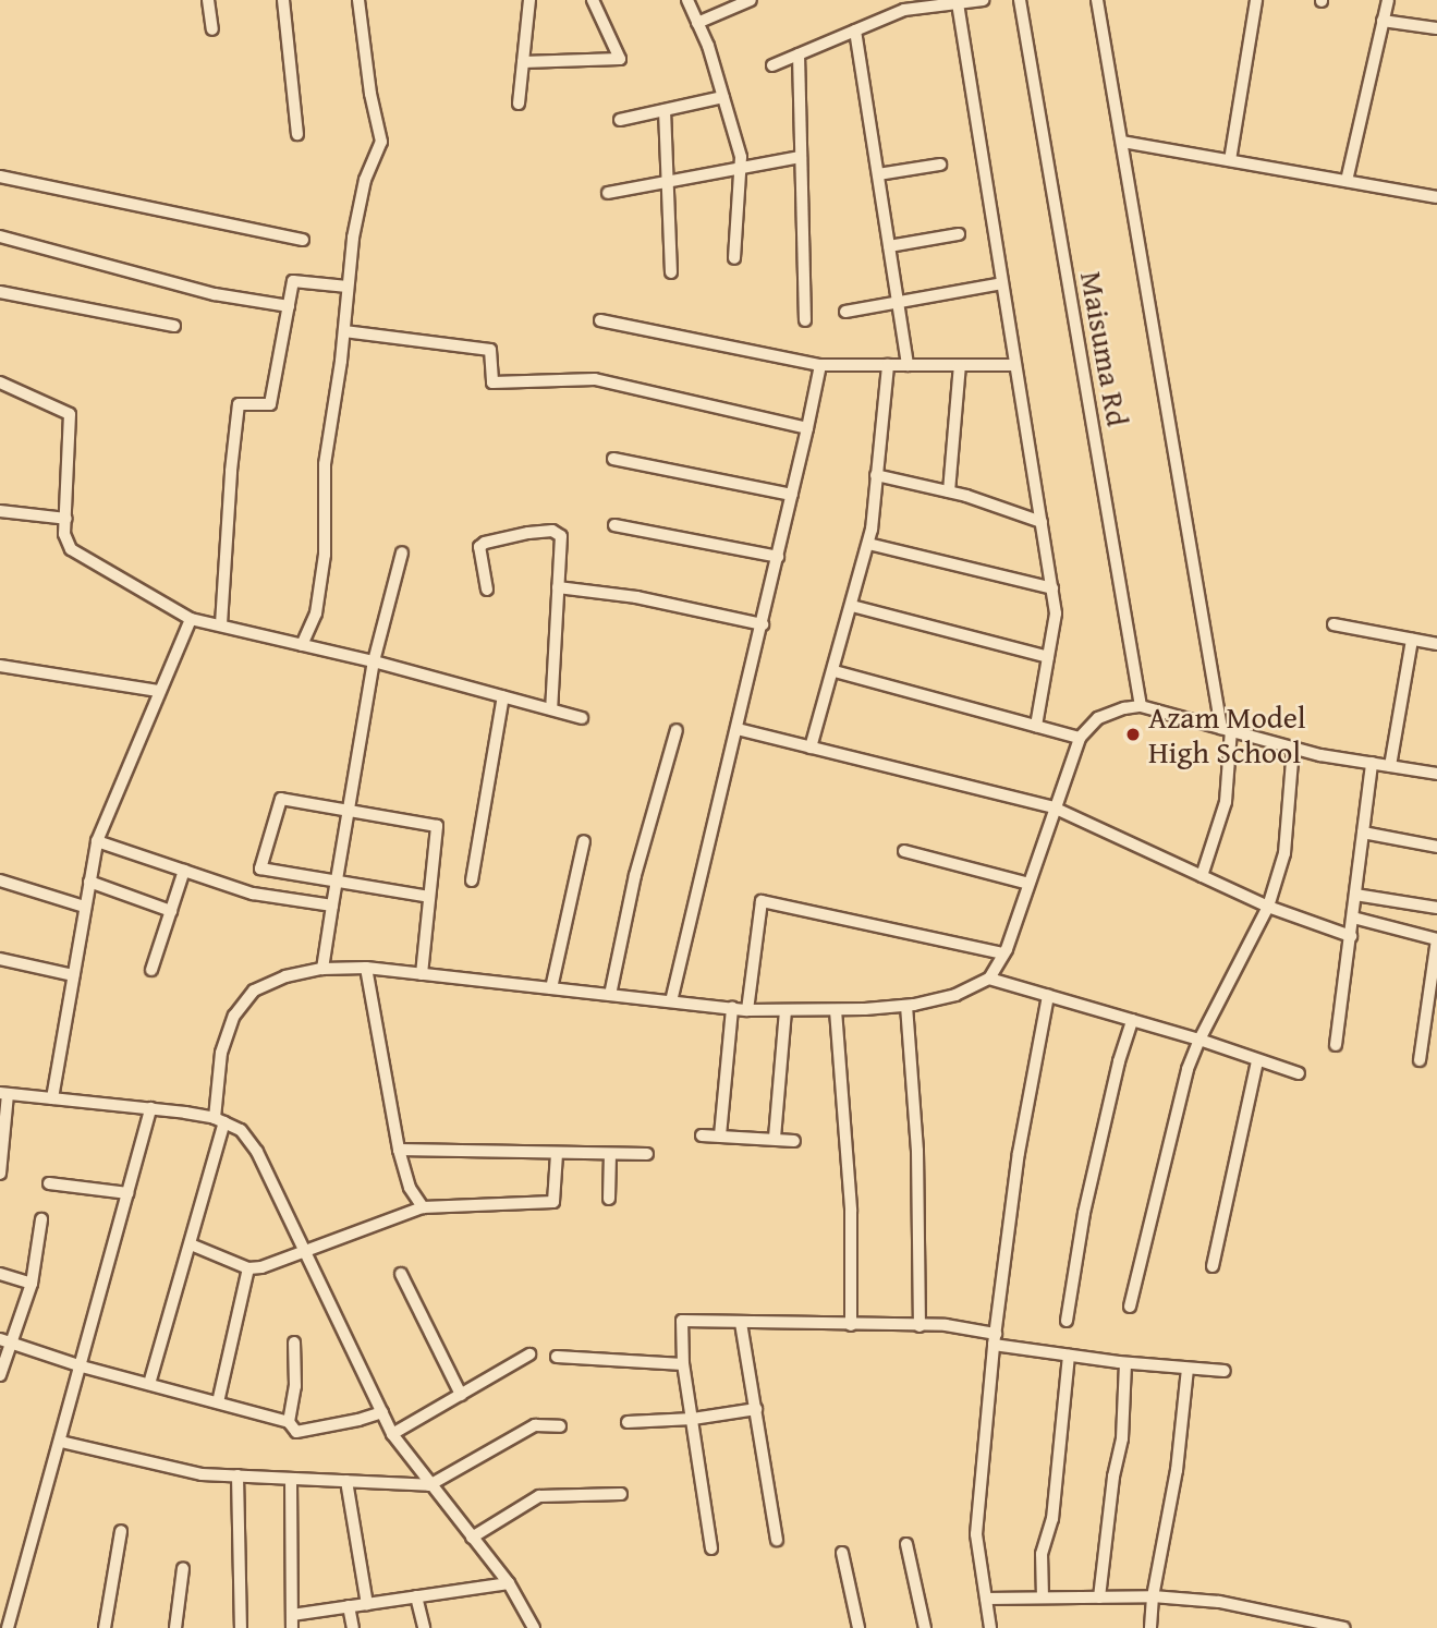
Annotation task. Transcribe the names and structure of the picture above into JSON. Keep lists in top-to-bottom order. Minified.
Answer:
{"streets":{"street":["Maisuma Rd"]},"places":["Azam Model High School"]}
